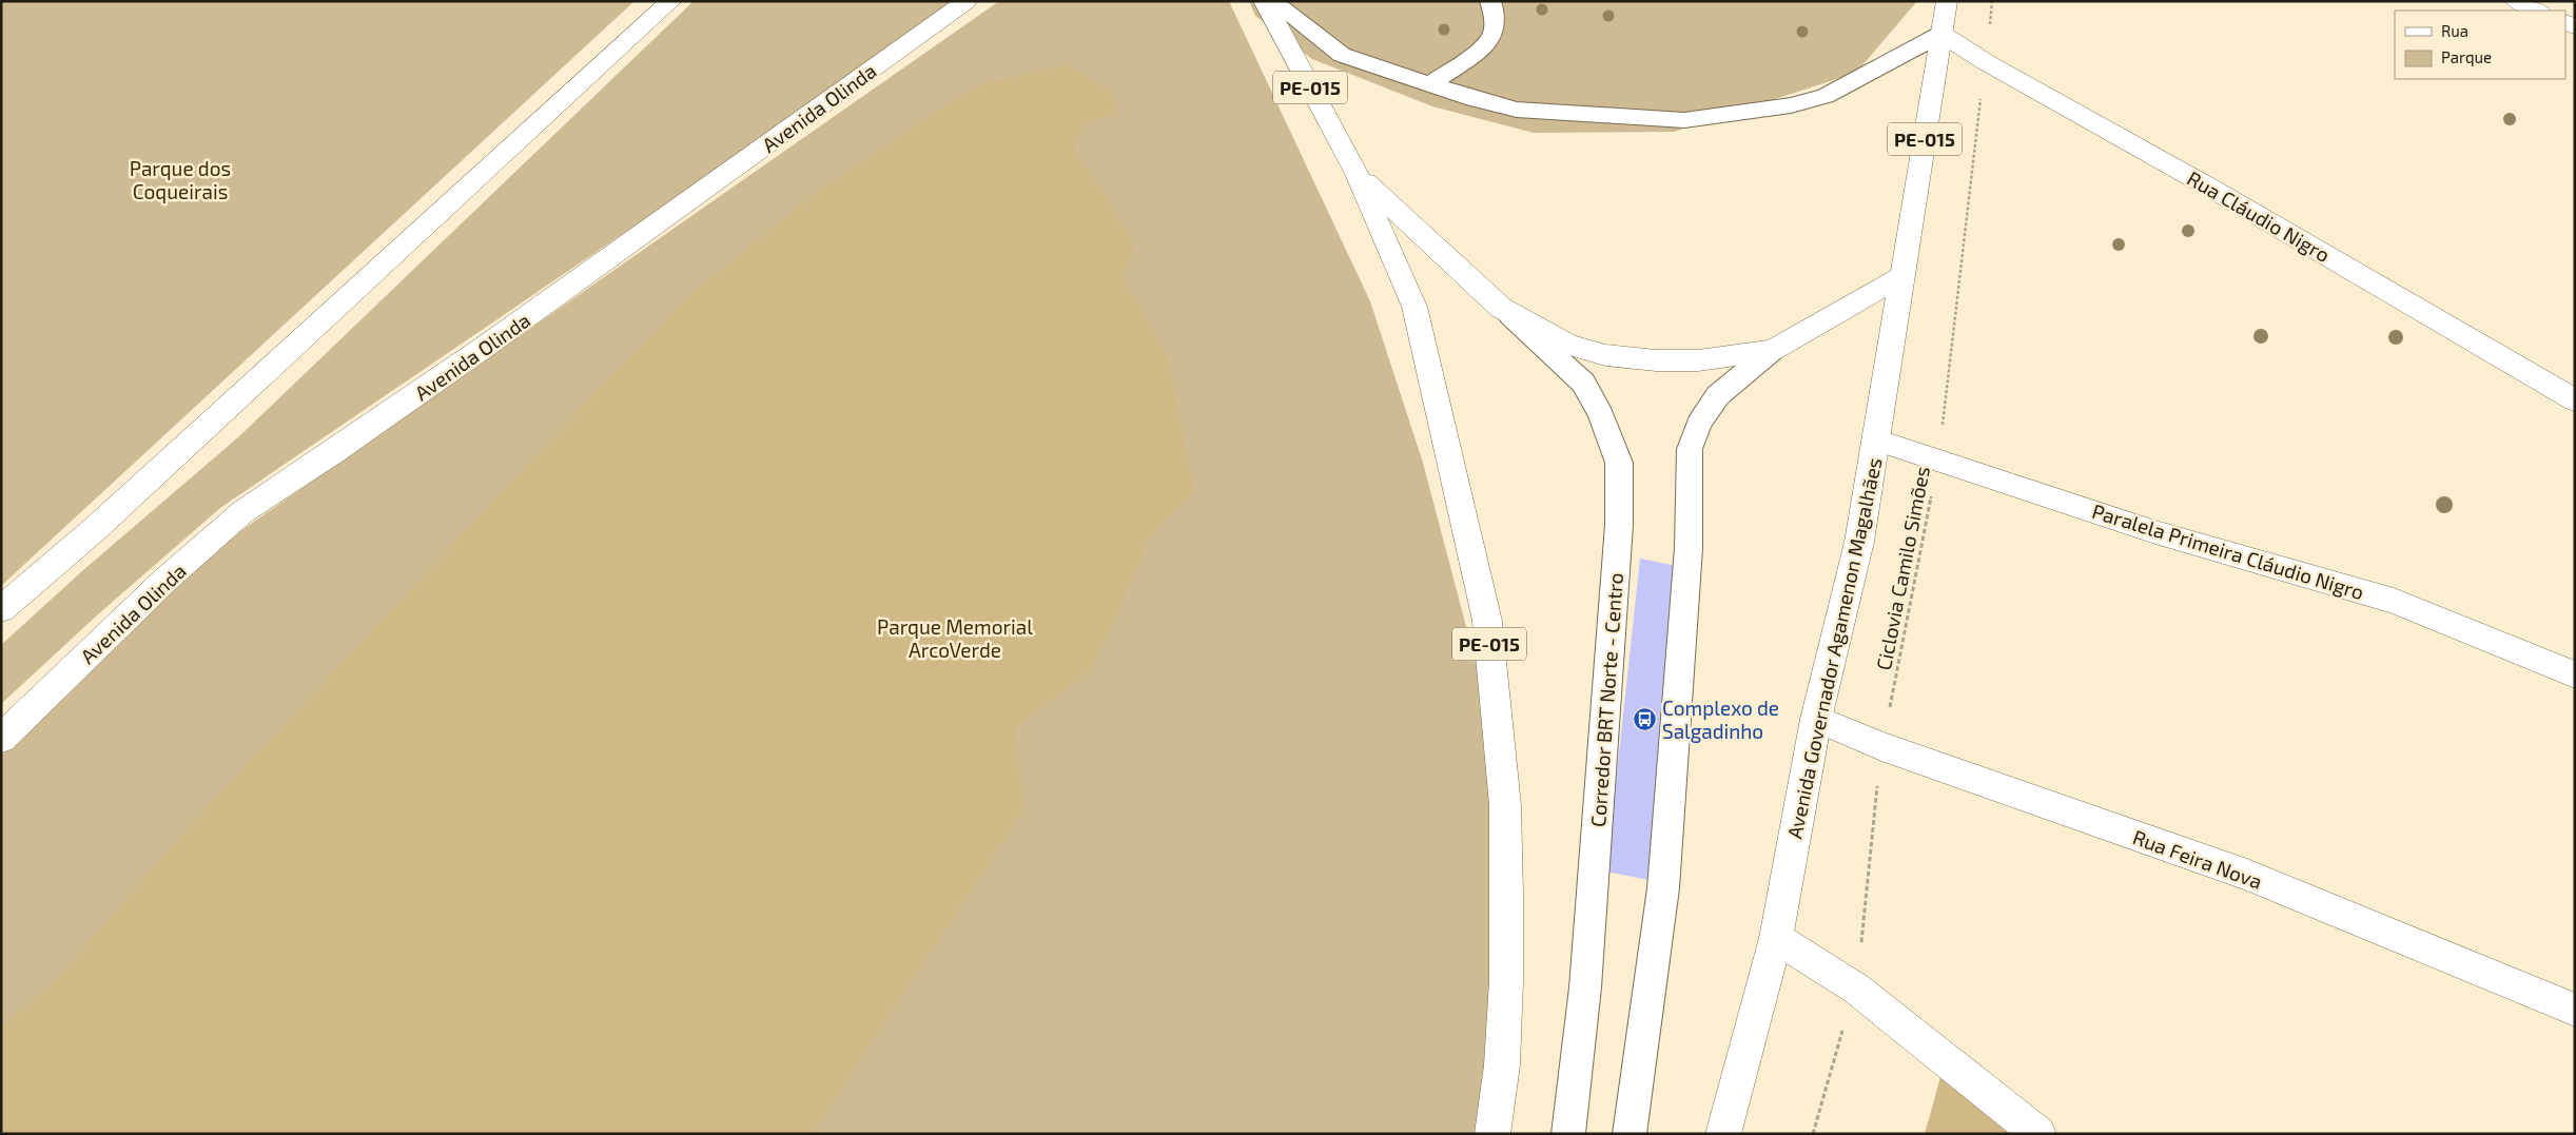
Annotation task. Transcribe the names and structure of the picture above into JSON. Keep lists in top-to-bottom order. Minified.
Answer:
{"streets":{"main road":["PE-015","Avenida Olinda","Rua Cláudio Nigro","Paralela Primeira Cláudio Nigro","Avenida Governador Agamenon Magalhães","Rua Feira Nova"],"lane":["Corredor BRT Norte - Centro"],"path":["Ciclovia Camilo Simões"]},"crossings":[["Rua Cláudio Nigro","Ciclovia Camilo Simões"],["Rua Cláudio Nigro","Avenida Governador Agamenon Magalhães"],["Paralela Primeira Cláudio Nigro","Ciclovia Camilo Simões"],["Paralela Primeira Cláudio Nigro","Avenida Governador Agamenon Magalhães"],["Ciclovia Camilo Simões","Rua Feira Nova"],["Avenida Governador Agamenon Magalhães","Rua Feira Nova"]],"parks":["Parque dos Coqueirais","Parque Memorial ArcoVerde"],"places":{"bus stop":["Complexo de Salgadinho"]},"legend":["Rua","Parque"]}
